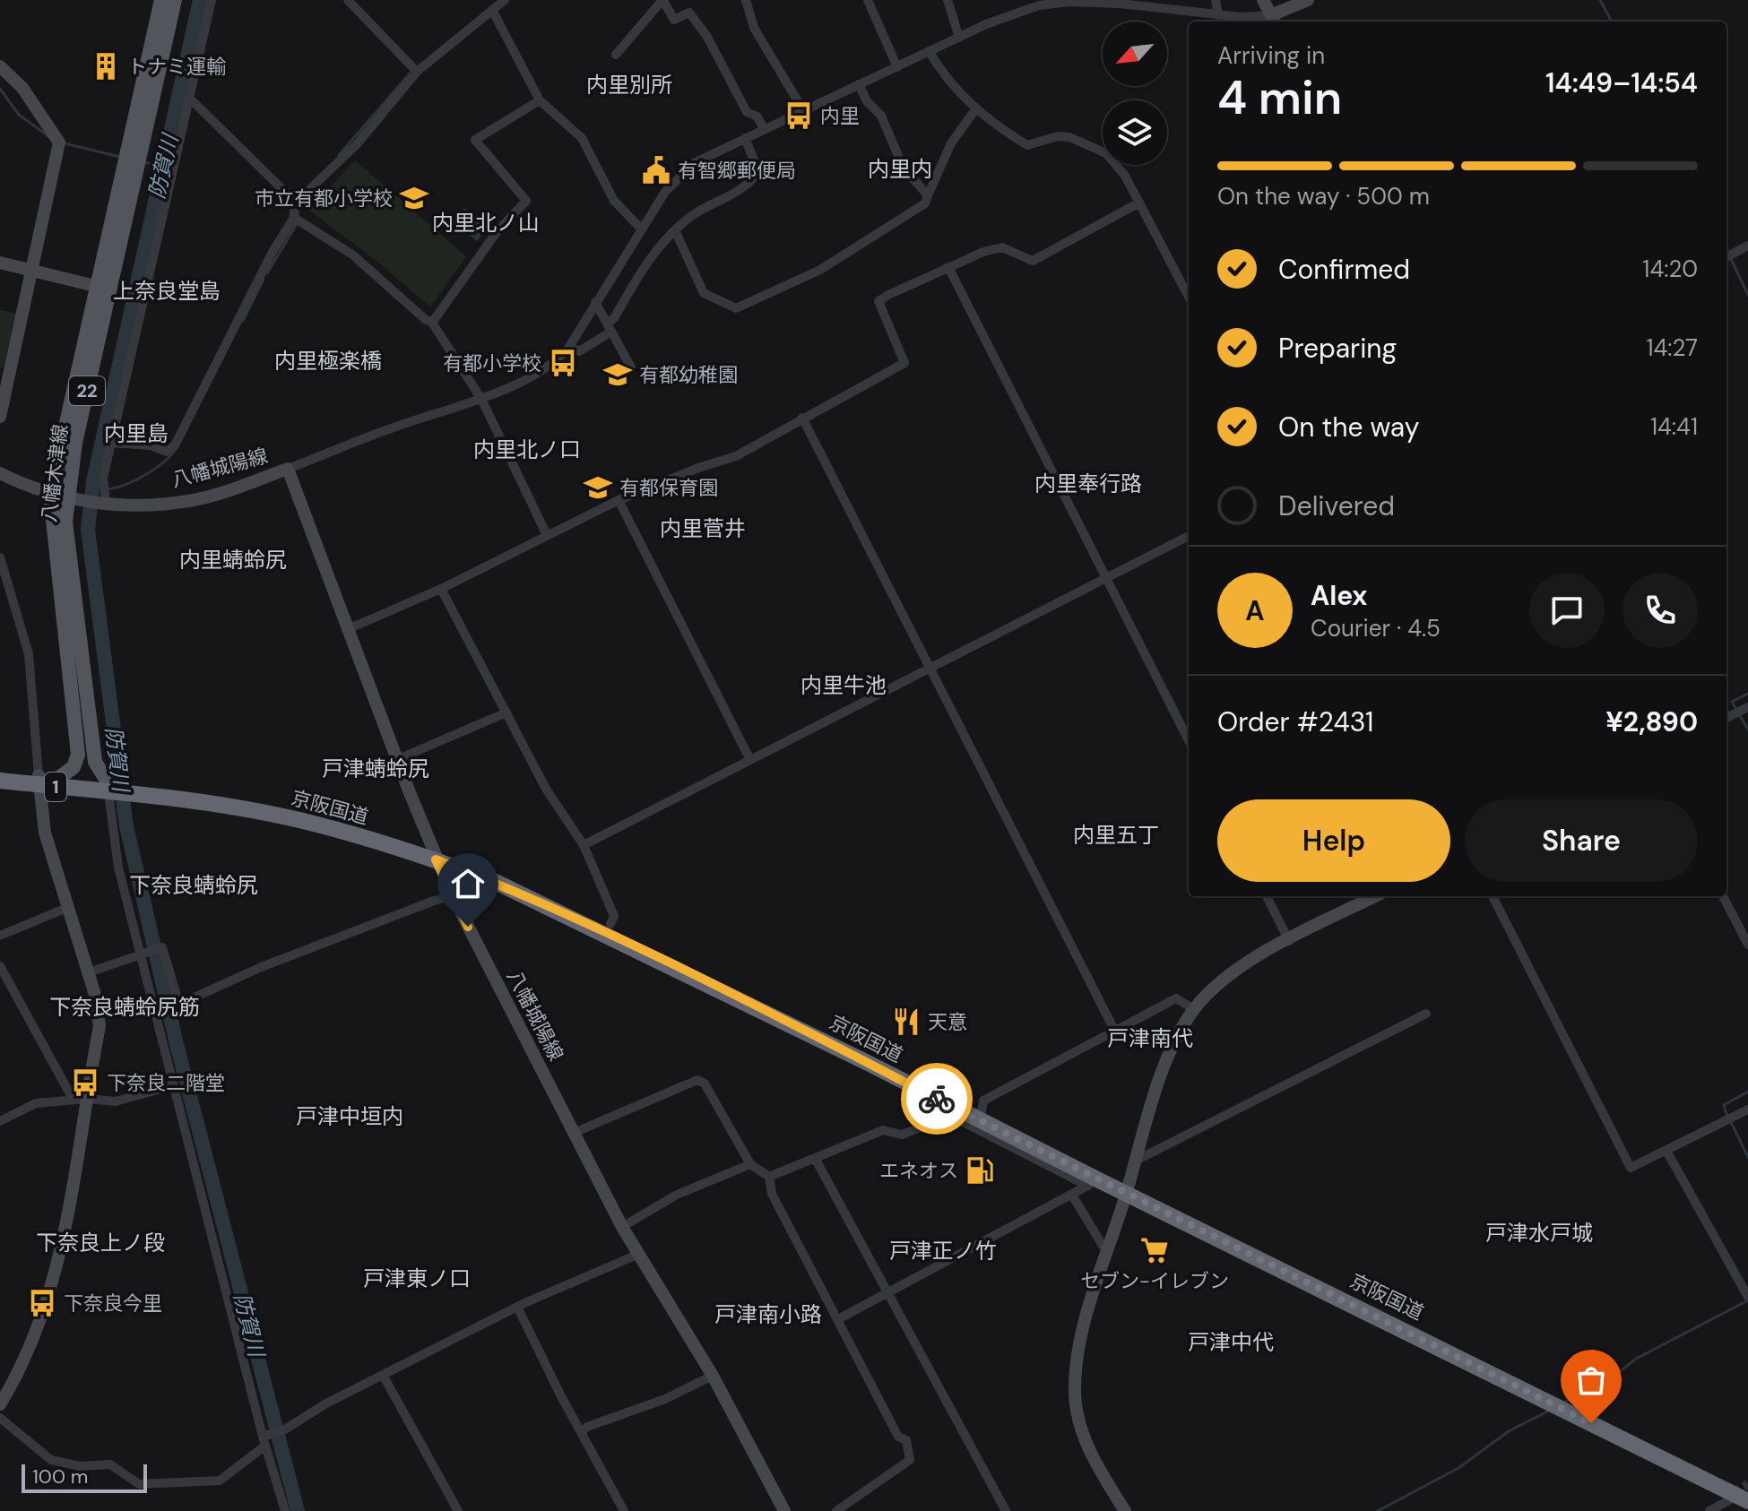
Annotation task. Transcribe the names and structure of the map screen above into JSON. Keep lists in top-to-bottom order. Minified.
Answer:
{"streets":{"highway":["1","京阪国道"],"main road":["22","八幡城陽線","八幡木津線"]},"crossings":[["八幡城陽線","八幡木津線"],["八幡城陽線","京阪国道"],["八幡木津線","京阪国道"]],"districts":["内里別所","内里内","内里北ノ山","上奈良堂島","内里極楽橋","内里島","内里北ノ口","内里奉行路","内里菅井","内里蜻蛉尻","内里牛池","戸津蜻蛉尻","内里五丁","下奈良蜻蛉尻","下奈良蜻蛉尻筋","戸津南代","戸津中垣内","戸津水戸城","下奈良上ノ段","戸津正ノ竹","戸津東ノ口","戸津南小路","戸津中代"],"water":["防賀川"],"places":{"building":["トナミ運輸"],"bus stop":["内里","有都小学校","下奈良二階堂","下奈良今里"],"public building":["有智郷郵便局"],"school or university":["市立有都小学校","有都幼稚園","有都保育園"],"restaurant":["天意"],"fuel station":["エネオス"],"supermarket":["セブン-イレブン"]},"scale_bar":"100 m","north":"bottom left","page":{"heading":["4 min","Arriving in","14:49–14:54"],"panel":["Alex","Courier · 4.5","Order #2431","¥2,890"],"bar":"On the way · 500 m","list":[["Confirmed","14:20"],["Preparing","14:27"],["On the way","14:41"],"Delivered"],"round":"A","buttons":["Help","Share"],"scale":"100 m"}}
